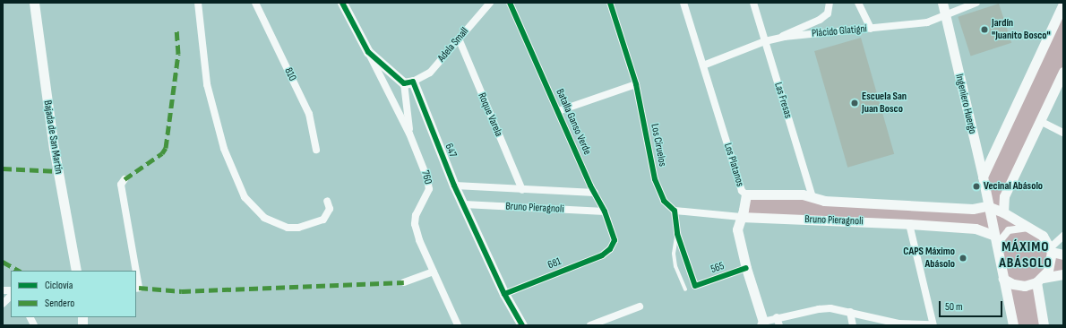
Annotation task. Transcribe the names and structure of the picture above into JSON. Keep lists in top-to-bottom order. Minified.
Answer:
{"streets":{"street":["Plácido Glatigni","Adela Small","810","Las Fresas","Ingeniero Huergo","Roque Varela","Batalla Ganso Verde","Bajada de San Martín","Los Ciruelos","647","Los Platanos","760","Bruno Pieragnoli","681","565"]},"crossings":[["Plácido Glatigni","Las Fresas"],["Plácido Glatigni","Ingeniero Huergo"],["Plácido Glatigni","Los Platanos"],["Adela Small","Roque Varela"],["Adela Small","647"],["Las Fresas","Bruno Pieragnoli"],["Ingeniero Huergo","Bruno Pieragnoli"],["Roque Varela","Bruno Pieragnoli"],["Batalla Ganso Verde","Bruno Pieragnoli"],["Batalla Ganso Verde","681"],["Los Ciruelos","Bruno Pieragnoli"],["647","760"],["647","Bruno Pieragnoli"],["647","681"],["Los Platanos","Bruno Pieragnoli"],["Los Platanos","565"]],"districts":["MÁXIMO ABÁSOLO"],"places":["Jardín \"Juanito Bosco\"","Escuela San Juan Bosco","Vecinal Abásolo","CAPS Máximo Abásolo"],"legend":["Ciclovía","Sendero"],"scale_bar":"50 m"}
